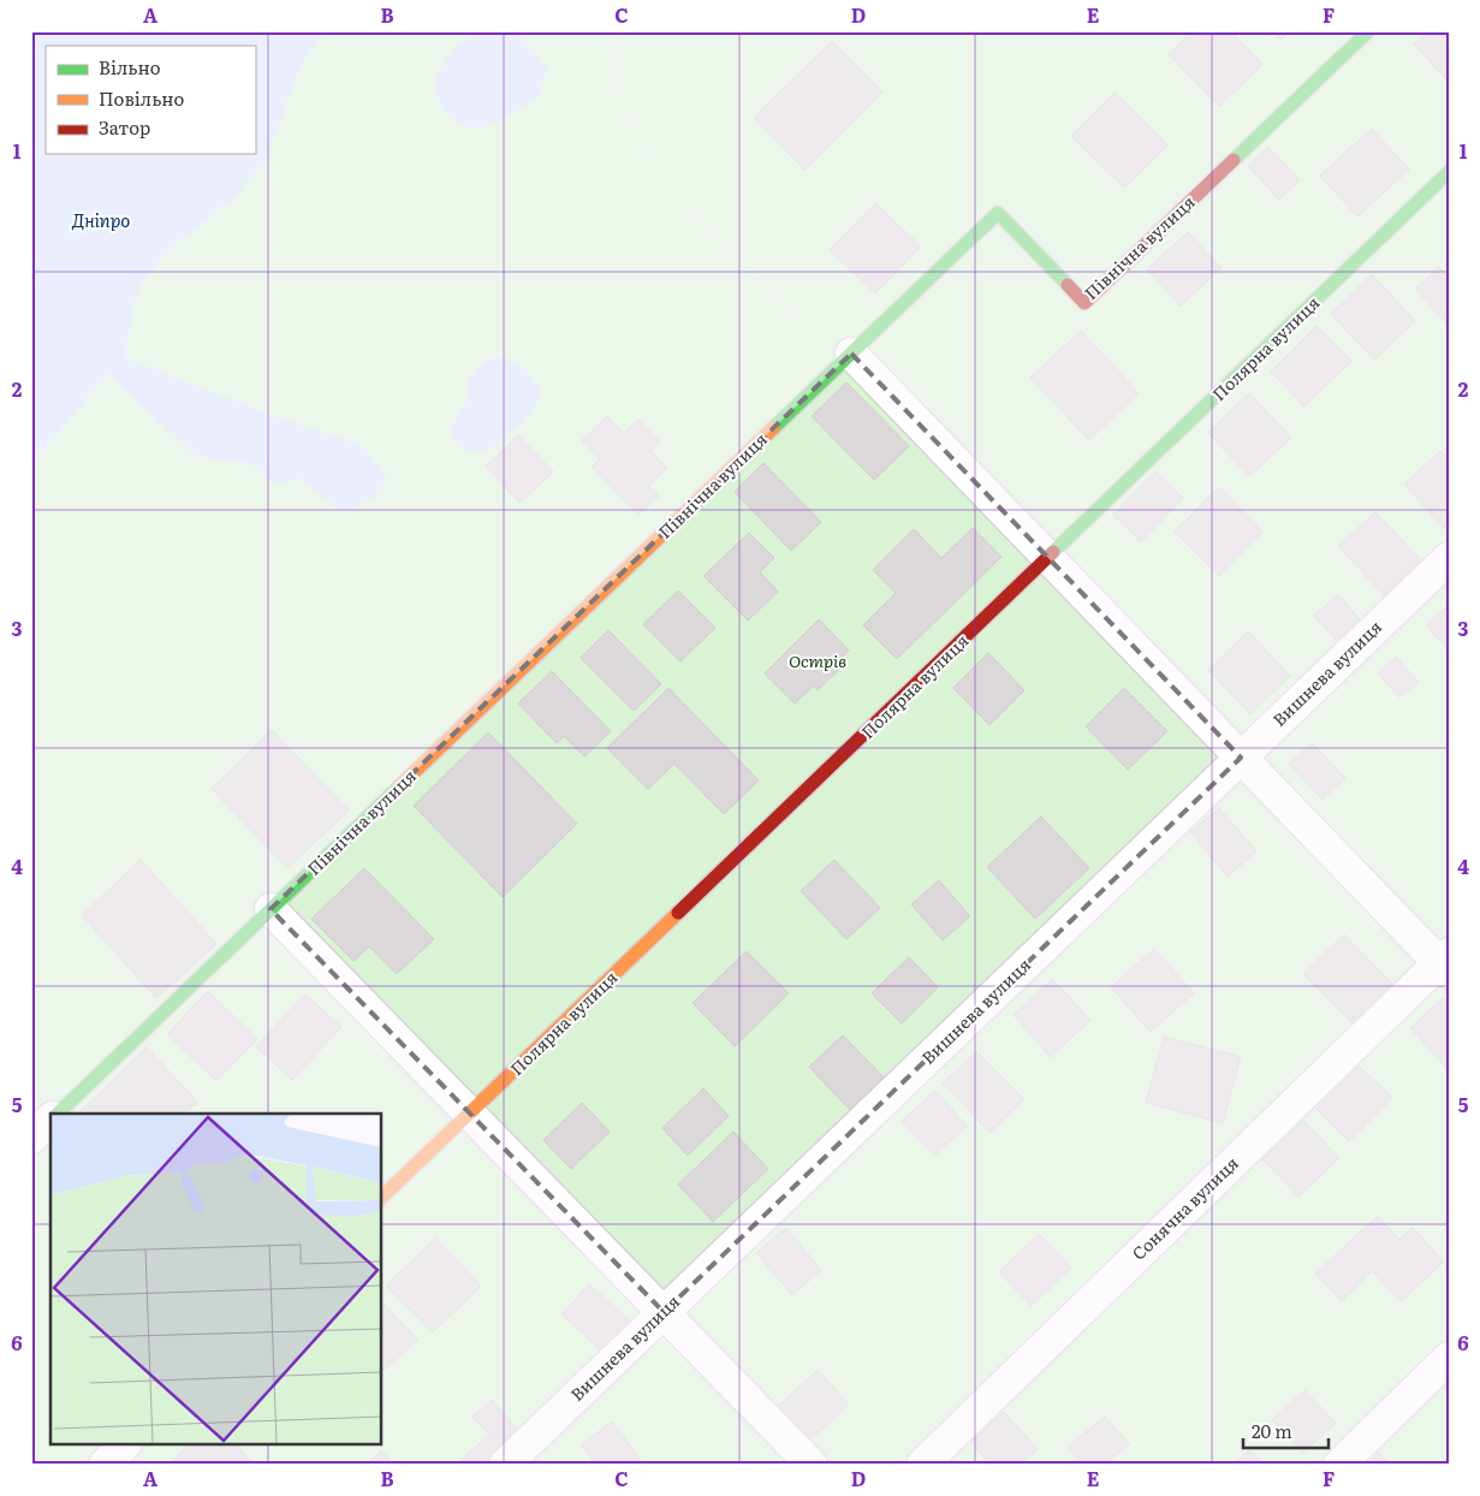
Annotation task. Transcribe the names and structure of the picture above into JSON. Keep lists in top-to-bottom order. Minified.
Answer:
{"streets":{"street":["Північна вулиця","Полярна вулиця","Вишнева вулиця","Сонячна вулиця"]},"water":["Дніпро"],"parks":["Острів"],"legend":["Вільно","Повільно","Затор"],"scale_bar":"20 m","grid":{"columns":["A","B","C","D","E","F"],"rows":["1","2","3","4","5","6"]}}
